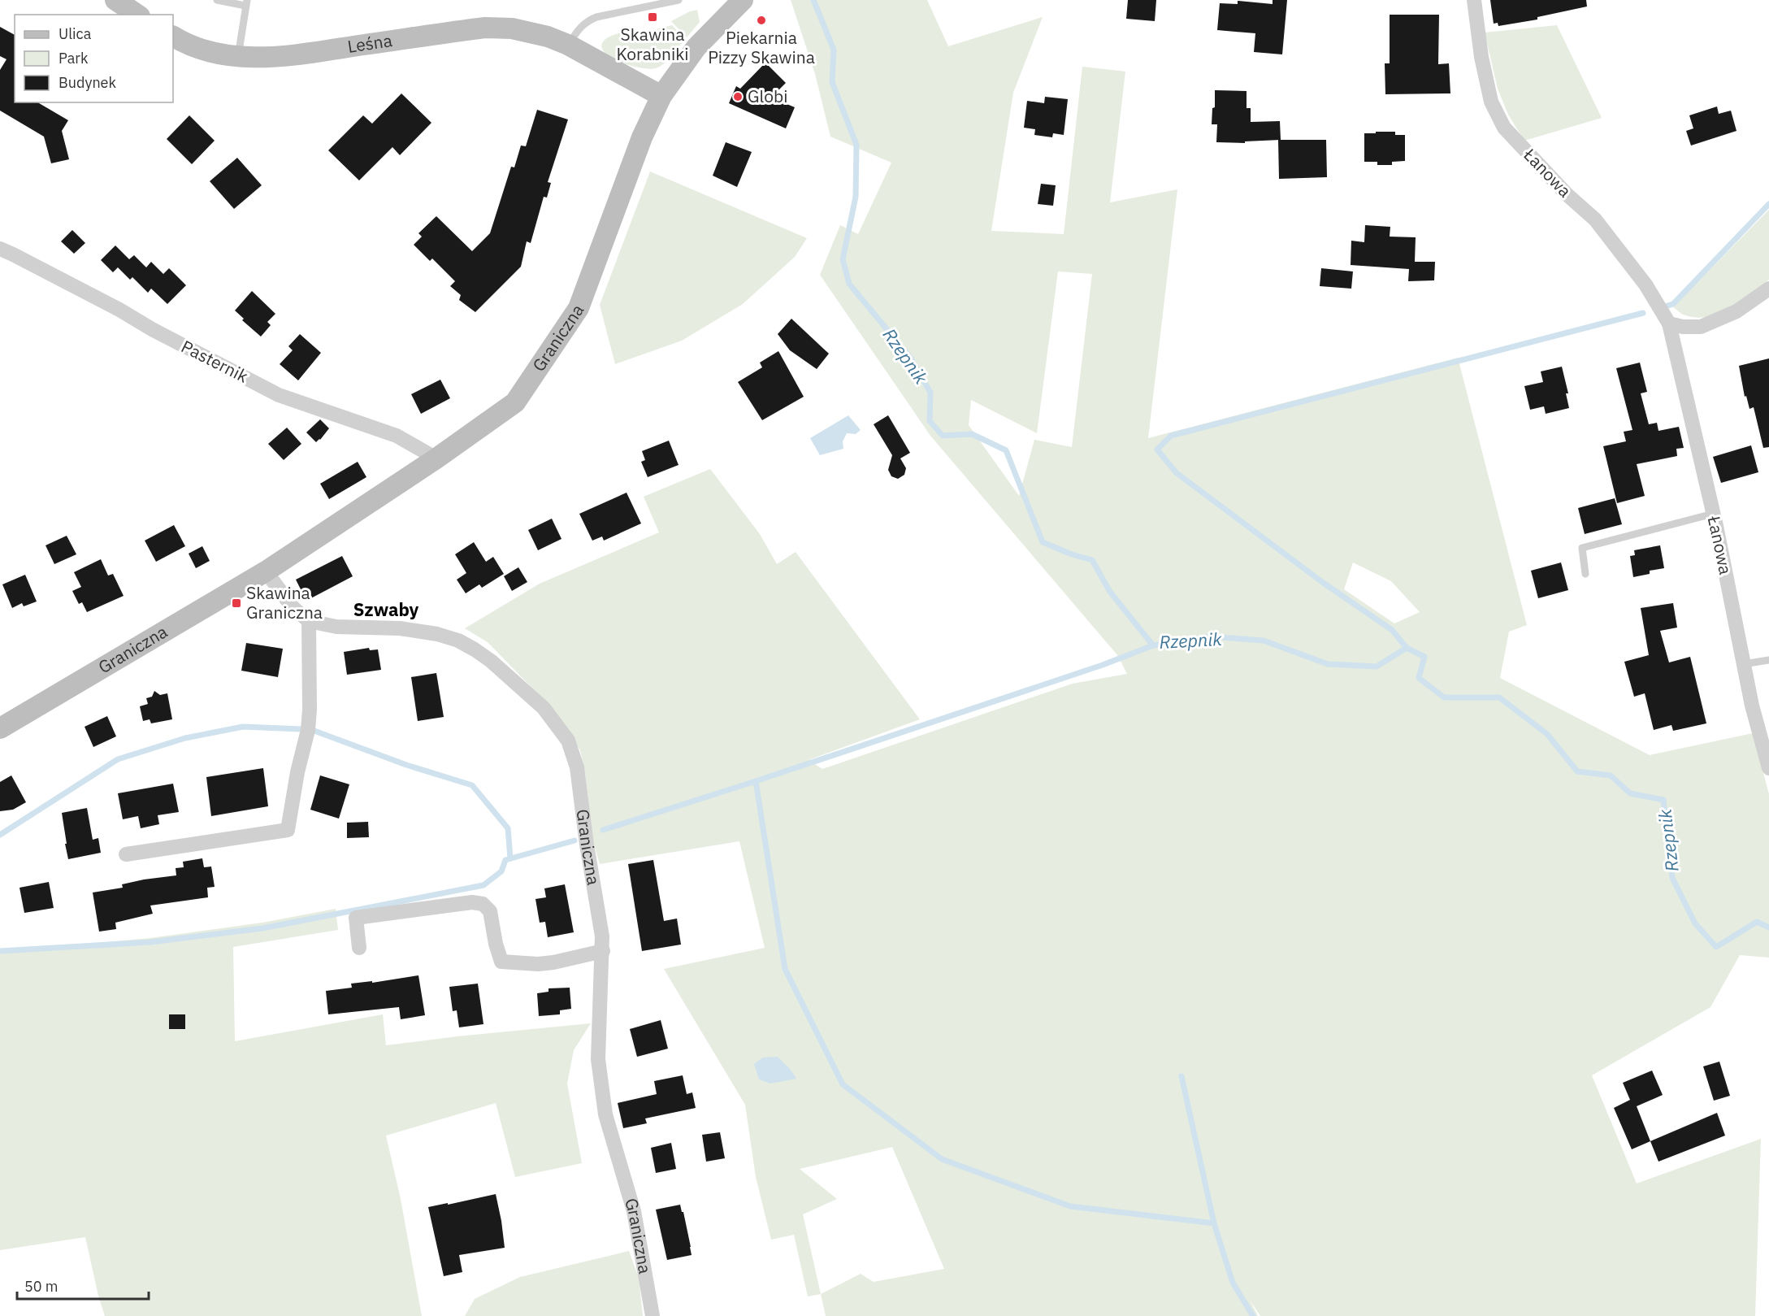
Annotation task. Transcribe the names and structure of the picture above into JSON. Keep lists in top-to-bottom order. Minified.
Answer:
{"streets":{"street":["Leśna","Łanowa","Graniczna","Pasternik"]},"crossings":[["Leśna","Graniczna"],["Graniczna","Pasternik"]],"districts":["Szwaby"],"water":["Rzepnik"],"places":{"transit":["Skawina Korabniki","Skawina Graniczna"],"other":["Piekarnia Pizzy Skawina","Globi"]},"legend":["Ulica","Park","Budynek"],"scale_bar":"50 m"}
